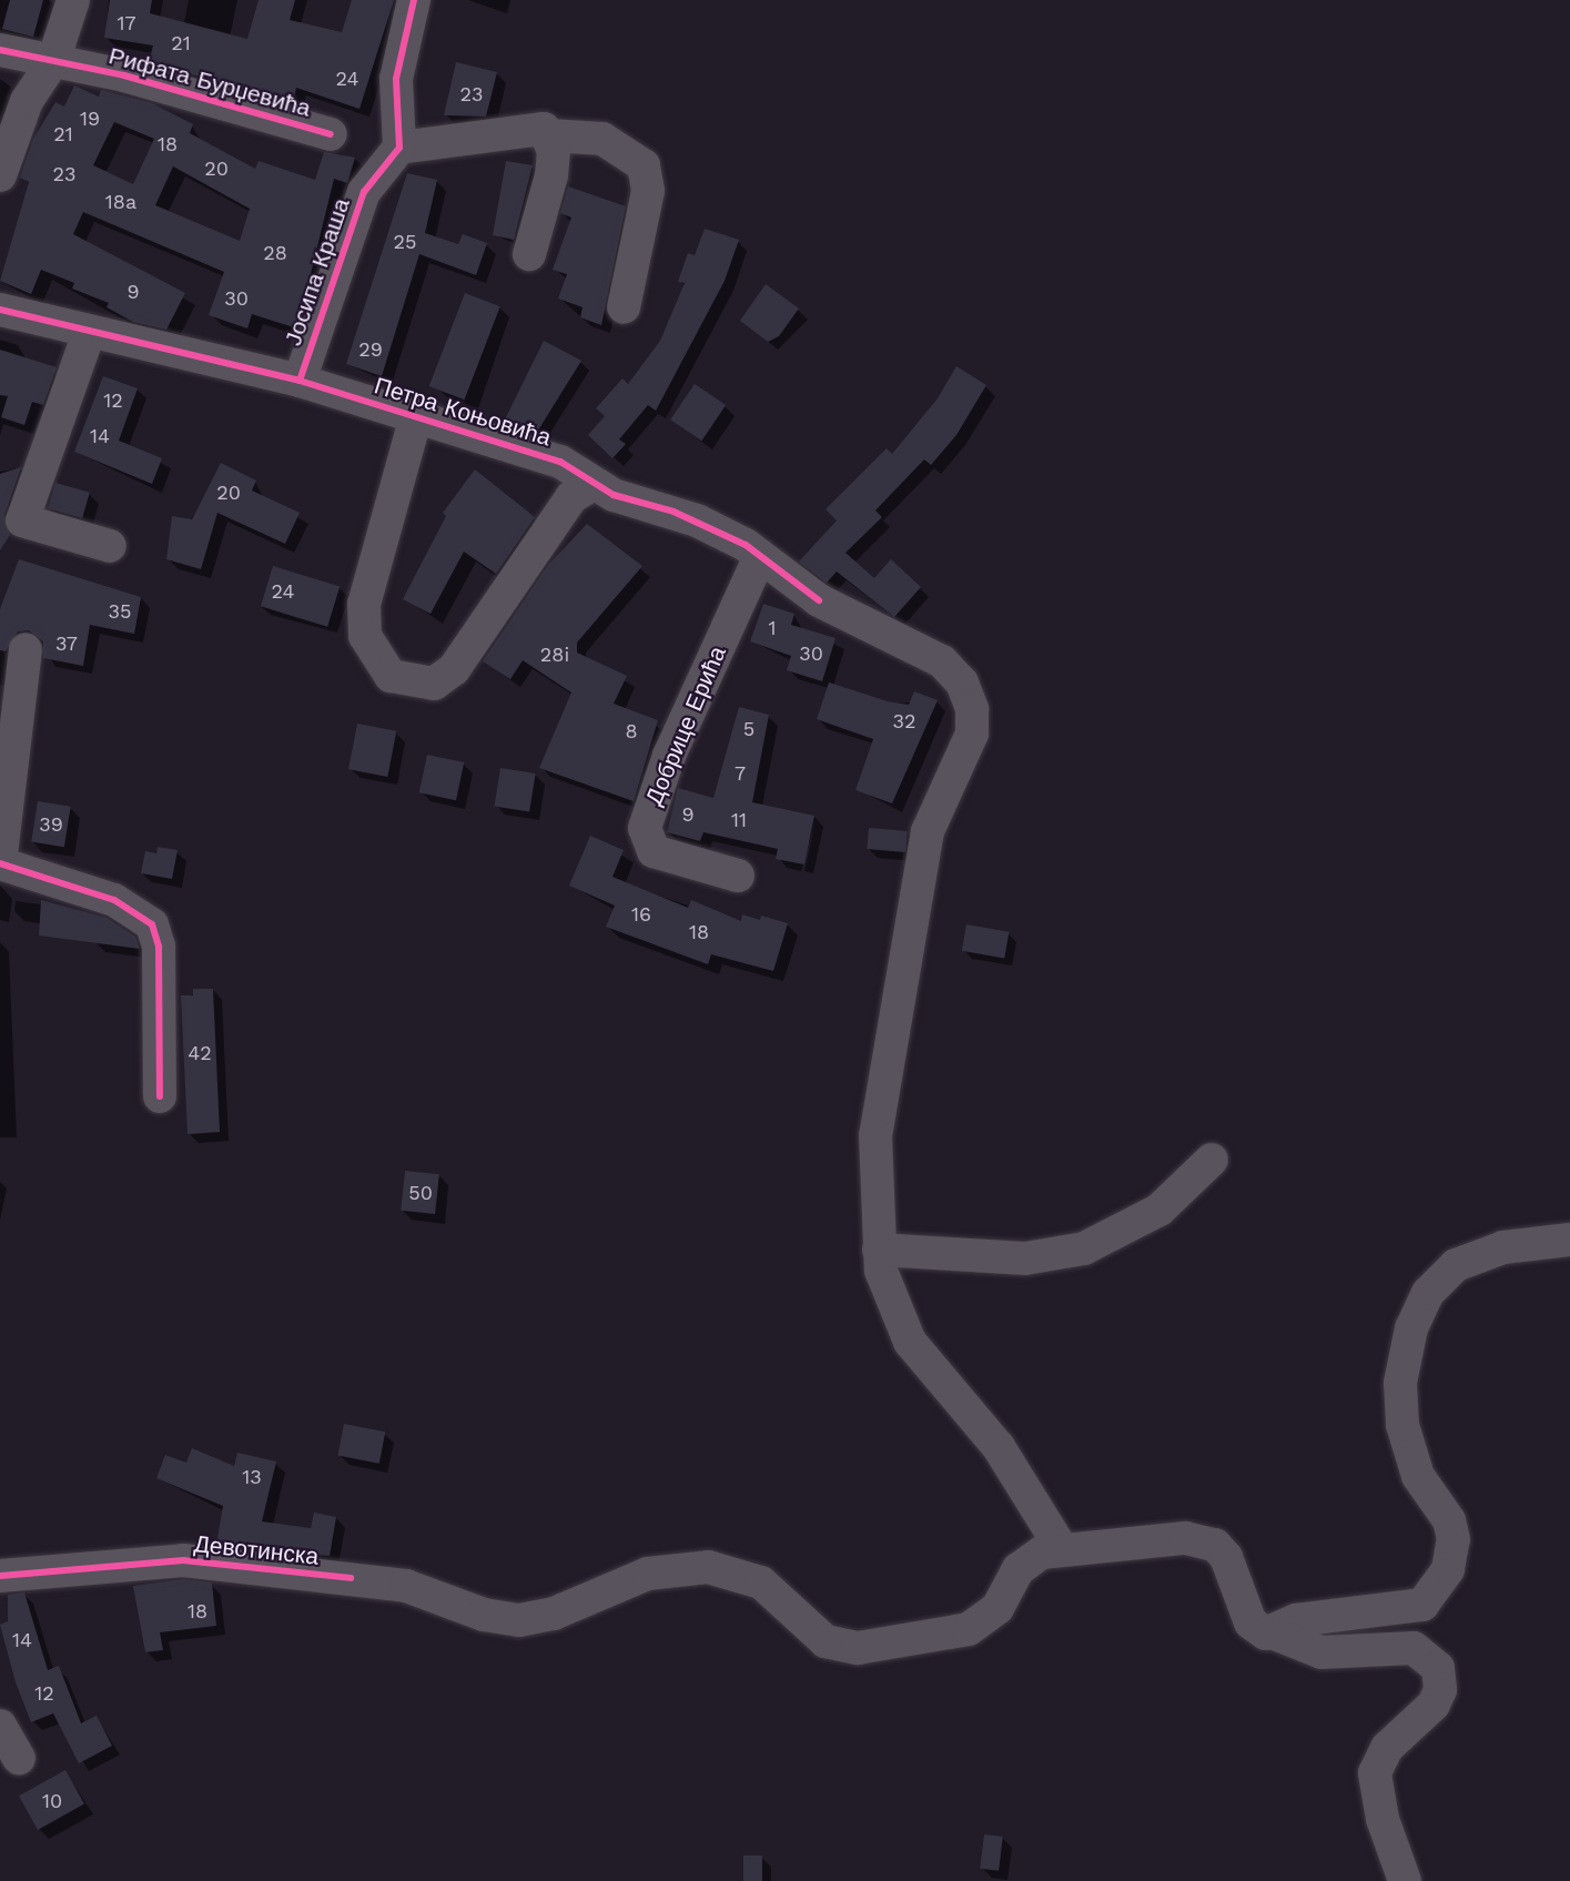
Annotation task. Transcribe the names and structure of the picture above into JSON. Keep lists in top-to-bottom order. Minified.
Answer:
{"streets":{"street":["Рифата Бурџевића","Јосипа Краша","Петра Коњовића","Добрице Ерића","Девотинска"]},"crossings":[["Јосипа Краша","Петра Коњовића"],["Петра Коњовића","Добрице Ерића"],["Петра Коњовића","Девотинска"]],"house_numbers":["17","21","24","23","19","21","18","20","23","18a","25","28","9","30","29","12","14","20","24","35","1","37","30","28i","32","5","8","7","9","11","39","16","18","42","50","13","18","14","12","10"]}
